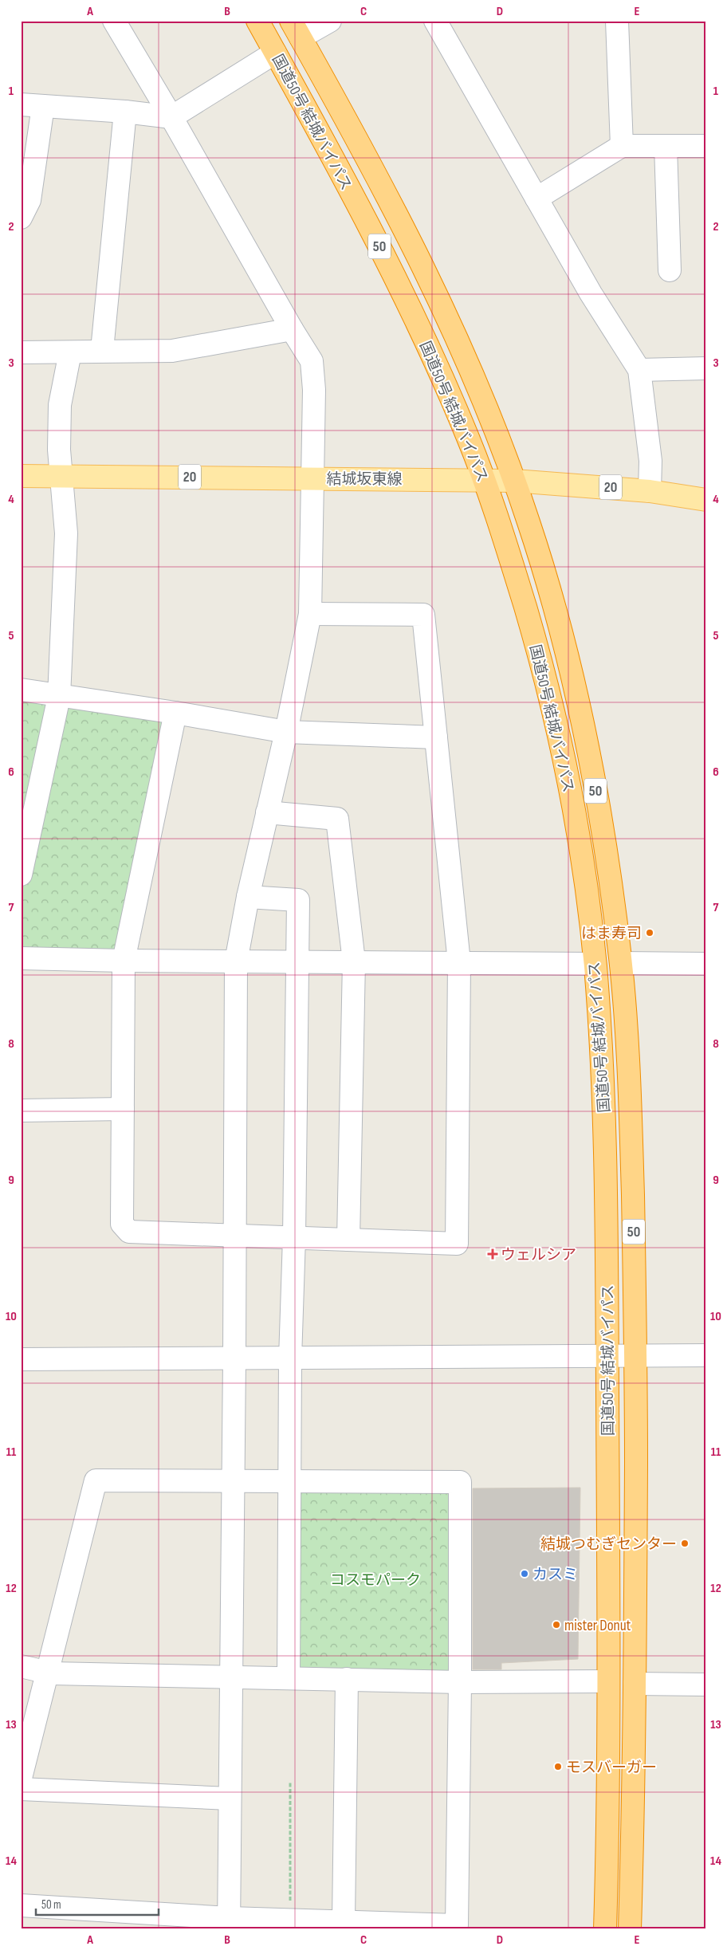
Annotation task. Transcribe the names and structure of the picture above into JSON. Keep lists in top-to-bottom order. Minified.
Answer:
{"streets":{"highway":["国道50号 結城バイパス","50"],"main road":["20","結城坂東線"]},"crossings":[["国道50号 結城バイパス","結城坂東線"]],"parks":["コスモパーク"],"places":{"other":["はま寿司","結城つむぎセンター","カスミ","mister Donut","モスバーガー"],"health":["ウェルシア"]},"scale_bar":"50 m","grid":{"columns":["A","B","C","D","E"],"rows":["1","2","3","4","5","6","7","8","9","10","11","12","13","14"]}}
